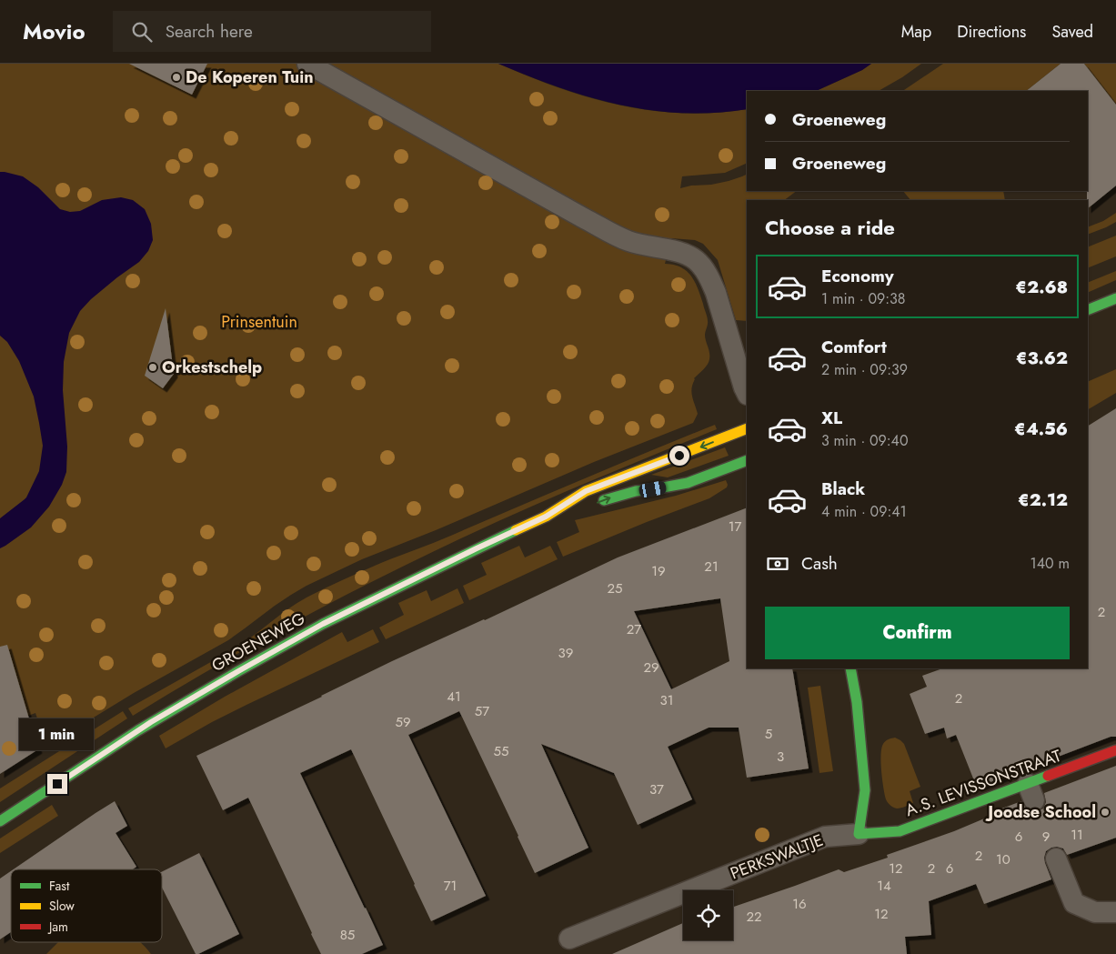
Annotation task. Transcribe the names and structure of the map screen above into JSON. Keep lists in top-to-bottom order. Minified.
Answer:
{"streets":{"main road":["GROENEWEG","A.S. LEVISSONSTRAAT"],"lane":["PERKSWALTJE"]},"crossings":[["A.S. LEVISSONSTRAAT","PERKSWALTJE"]],"parks":["Prinsentuin"],"places":["De Koperen Tuin","Orkestschelp","Joodse School"],"house_numbers":["17","21","19","25","2","27","39","29","41","2","31","57","59","5","55","3","37","11","6","9","2","10","12","2","6","71","14","16","12","22","85"],"legend":["Fast","Slow","Jam"],"page":{"header":"Movio","search":"Search here","nav":["Map","Directions","Saved"],"banner":["Groeneweg","Groeneweg"],"heading":"Choose a ride","list":[{"name":"Economy","note":"1 min · 09:38","value":"€2.68"},{"name":"Comfort","note":"2 min · 09:39","value":"€3.62"},{"name":"XL","note":"3 min · 09:40","value":"€4.56"},{"name":"Black","note":"4 min · 09:41","value":"€2.12"}],"pay":["Cash","140 m"],"buttons":"Confirm","bubble":"1 min"}}
